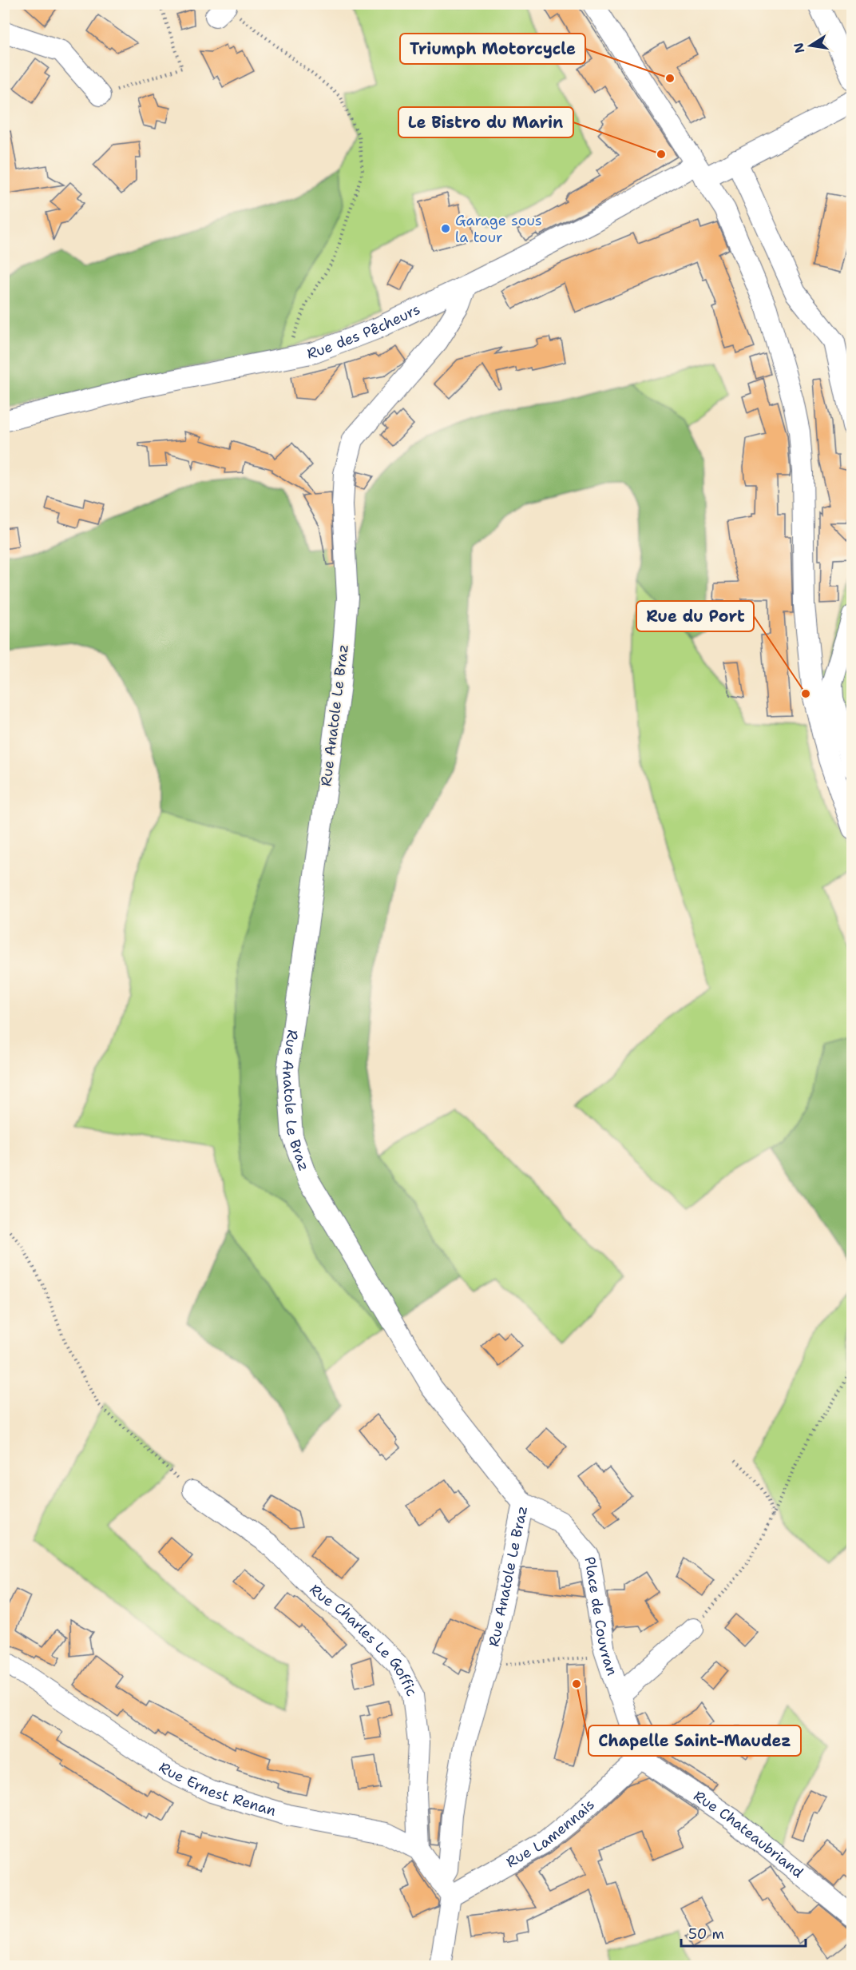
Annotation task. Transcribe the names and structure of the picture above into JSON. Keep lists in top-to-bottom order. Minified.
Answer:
{"streets":{"street":["Rue des Pêcheurs","Rue Anatole Le Braz","Place de Couvran","Rue Charles Le Goffic","Rue Ernest Renan","Rue Lamennais","Rue Chateaubriand"]},"crossings":[["Rue des Pêcheurs","Rue Anatole Le Braz"],["Rue Anatole Le Braz","Place de Couvran"],["Rue Anatole Le Braz","Rue Ernest Renan"],["Rue Anatole Le Braz","Rue Lamennais"],["Place de Couvran","Rue Lamennais"],["Place de Couvran","Rue Chateaubriand"],["Rue Charles Le Goffic","Rue Ernest Renan"],["Rue Ernest Renan","Rue Lamennais"],["Rue Lamennais","Rue Chateaubriand"]],"places":["Triumph Motorcycle","Le Bistro du Marin","Garage sous la tour","Rue du Port","Chapelle Saint-Maudez"],"scale_bar":"50 m","north":"left"}
